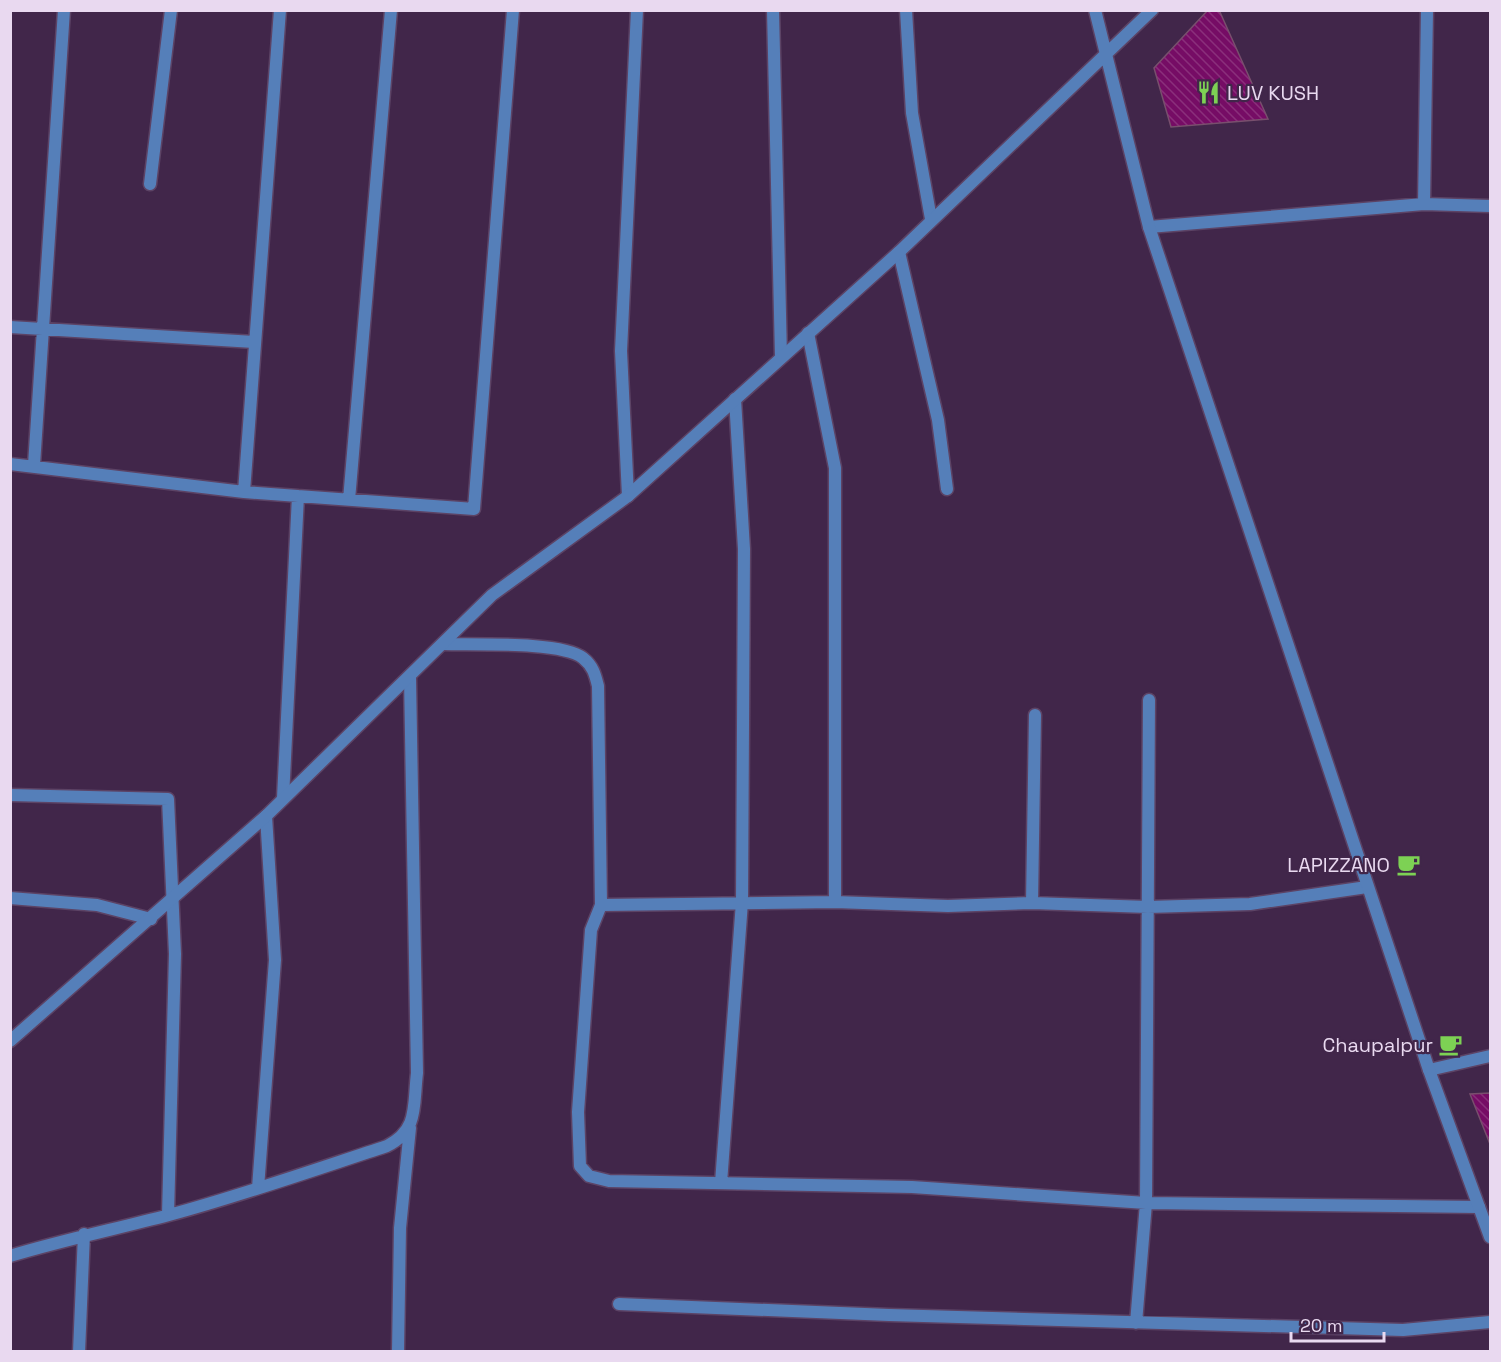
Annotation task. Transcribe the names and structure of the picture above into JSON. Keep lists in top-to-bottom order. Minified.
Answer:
{"places":{"restaurant":["LUV KUSH"],"cafe":["LAPIZZANO","Chaupalpur"]},"scale_bar":"20 m"}
